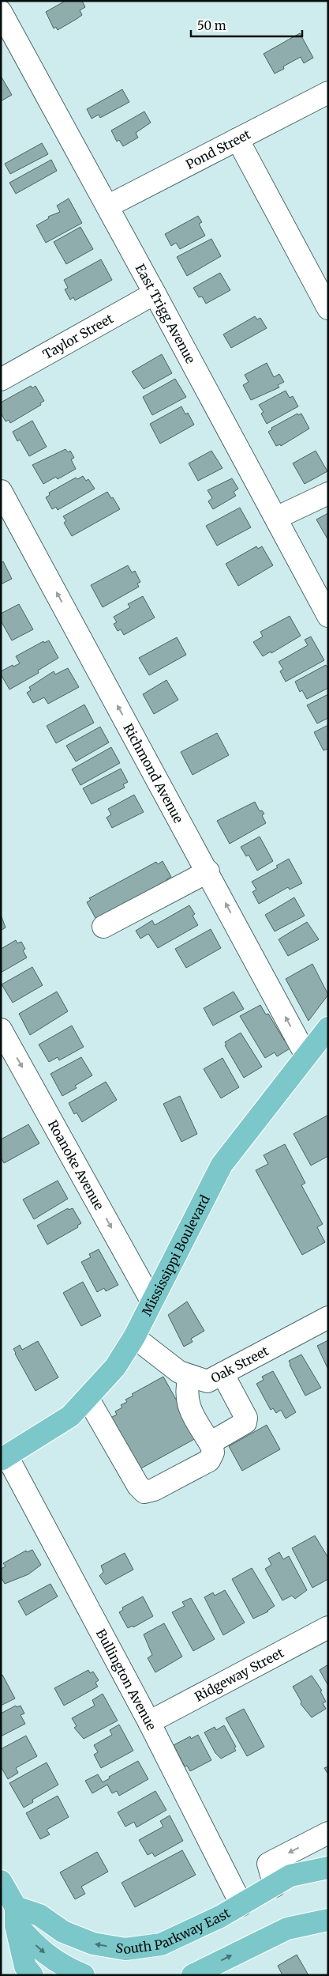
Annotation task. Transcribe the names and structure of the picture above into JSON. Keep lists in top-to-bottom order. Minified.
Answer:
{"streets":{"main road":["Mississippi Boulevard","South Parkway East"],"street":["Pond Street","East Trigg Avenue","Taylor Street","Richmond Avenue","Roanoke Avenue","Oak Street","Ridgeway Street","Bullington Avenue"]},"crossings":[["Pond Street","East Trigg Avenue"],["East Trigg Avenue","Taylor Street"],["Richmond Avenue","Mississippi Boulevard"],["Roanoke Avenue","Mississippi Boulevard"],["Mississippi Boulevard","Oak Street"],["Mississippi Boulevard","Bullington Avenue"],["Ridgeway Street","Bullington Avenue"],["Bullington Avenue","South Parkway East"]],"one_way":["Richmond Avenue","Roanoke Avenue"],"scale_bar":"50 m"}
